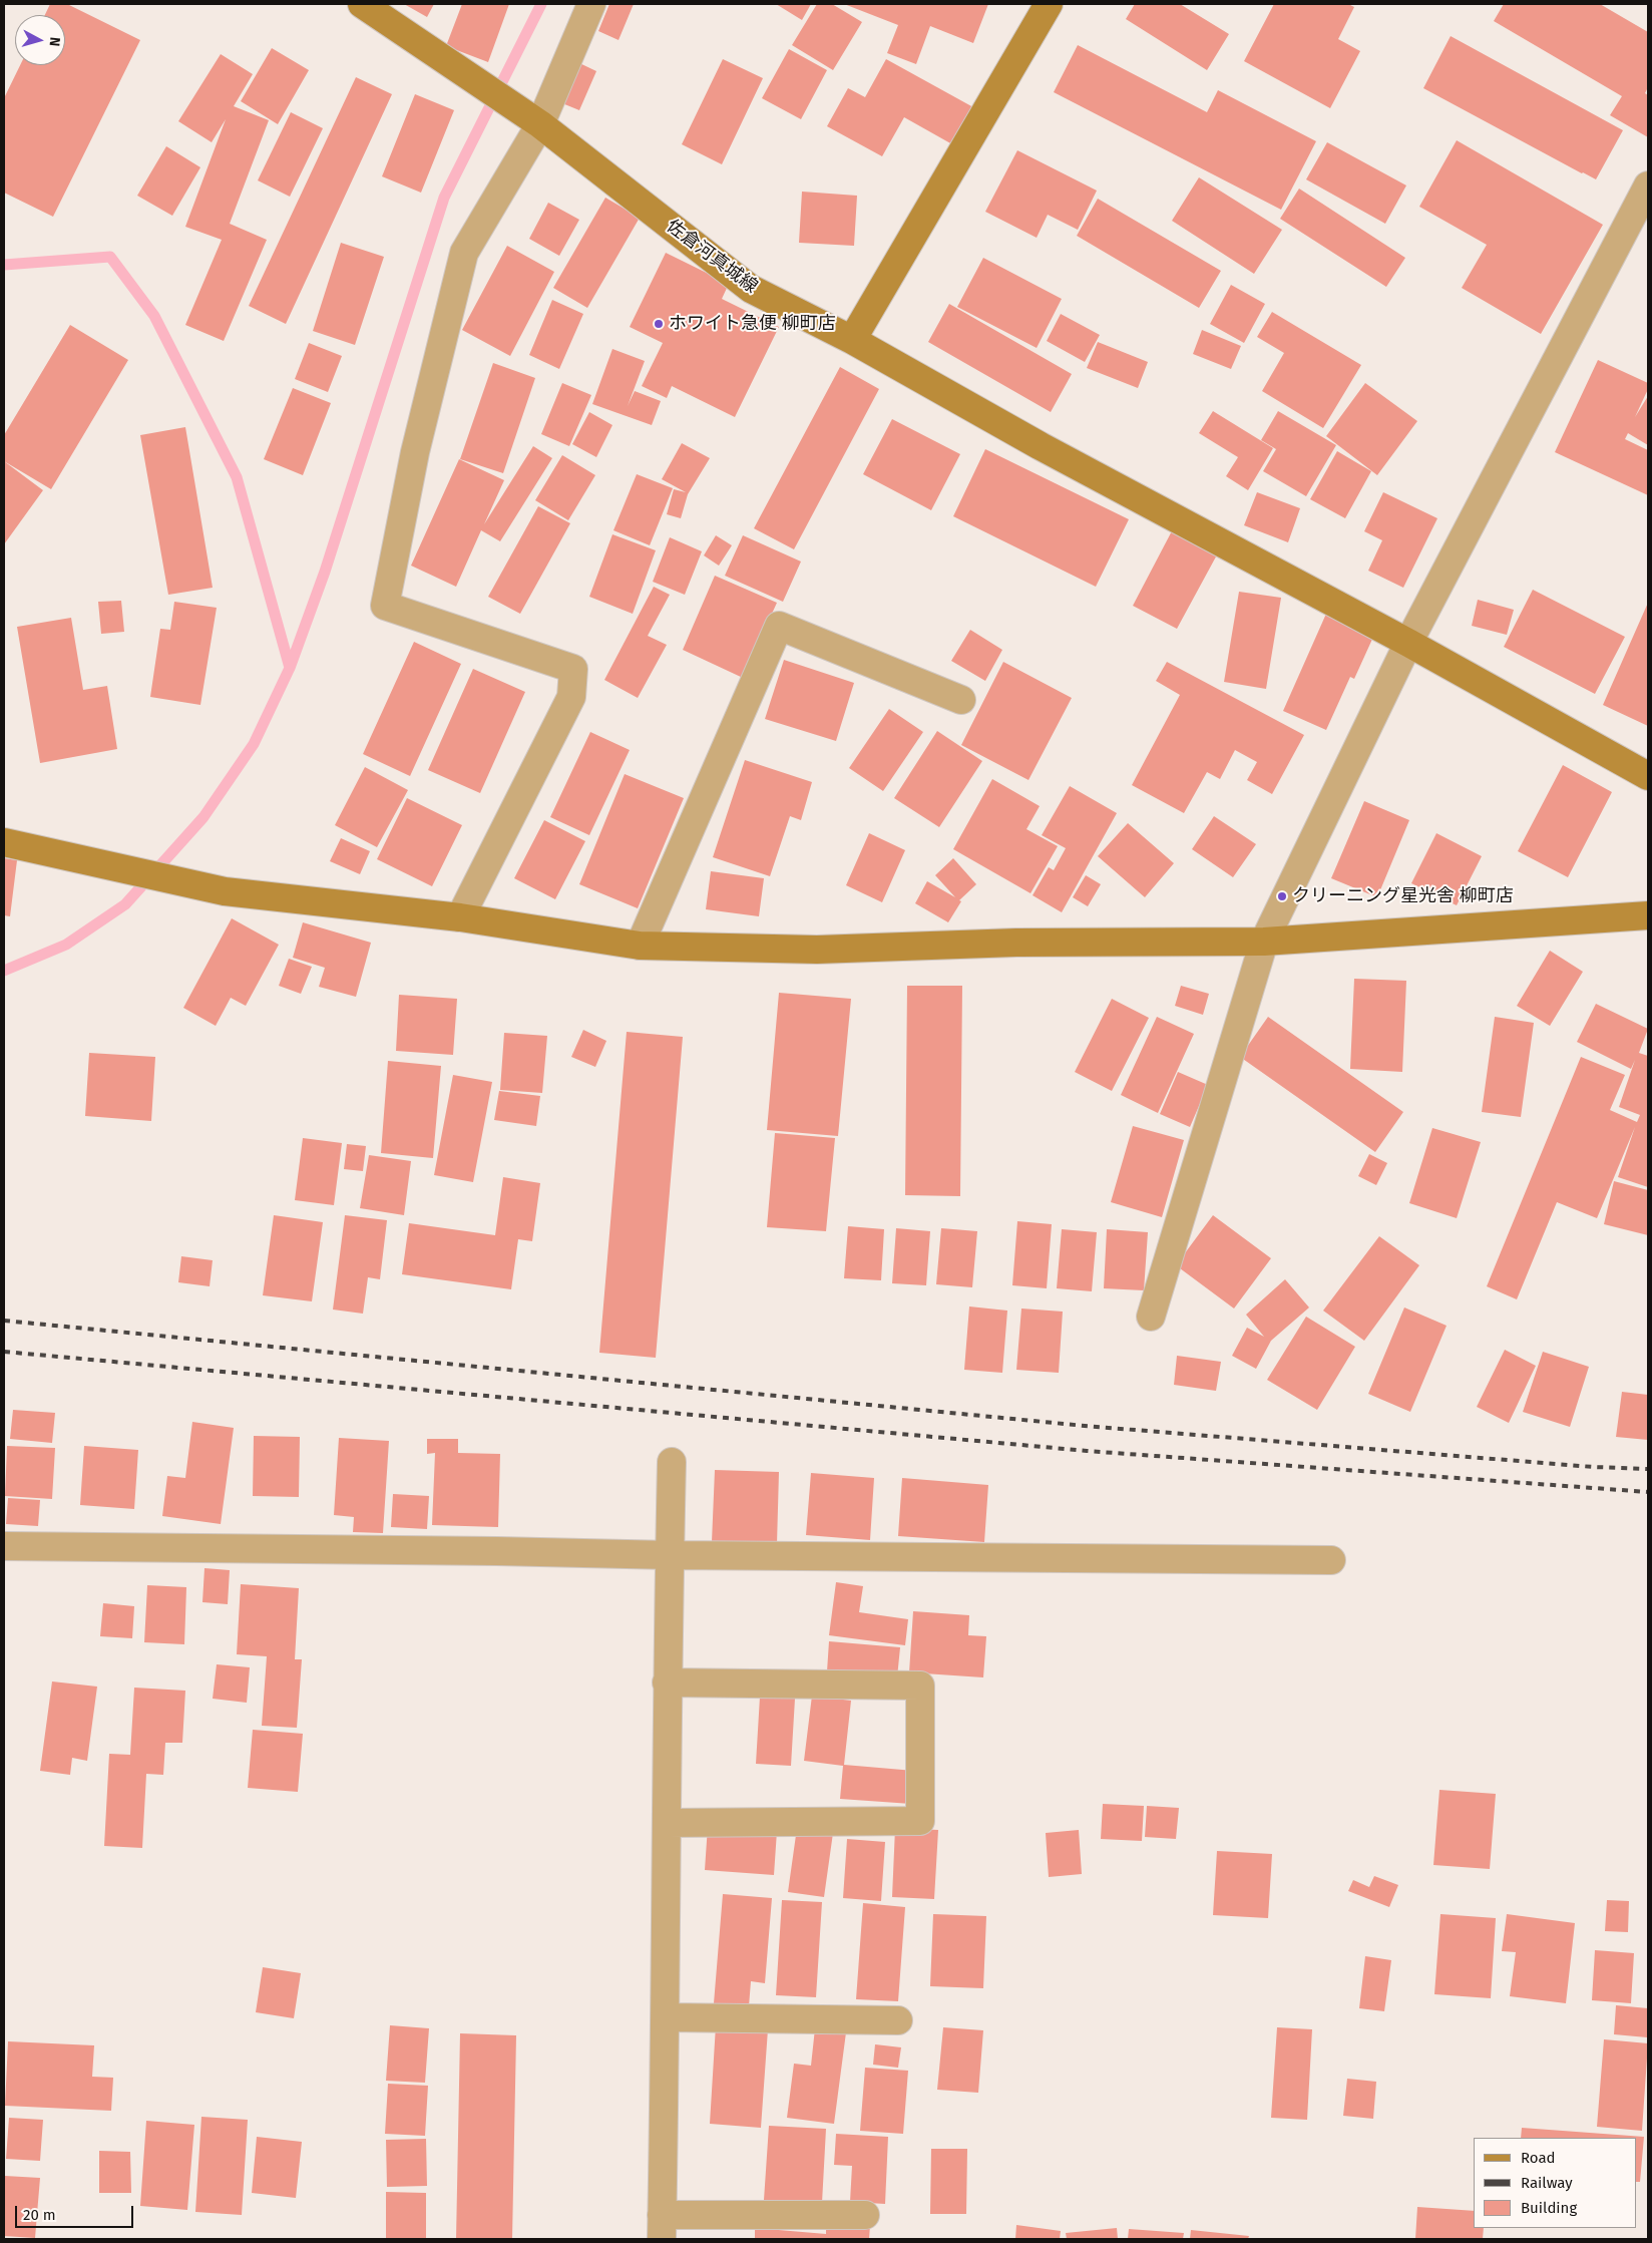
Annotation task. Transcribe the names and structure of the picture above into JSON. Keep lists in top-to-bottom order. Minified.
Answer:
{"streets":{"street":["佐倉河真城線"]},"places":["ホワイト急便 柳町店","クリーニング星光舎 柳町店"],"legend":["Road","Railway","Building"],"scale_bar":"20 m","north":"right"}
